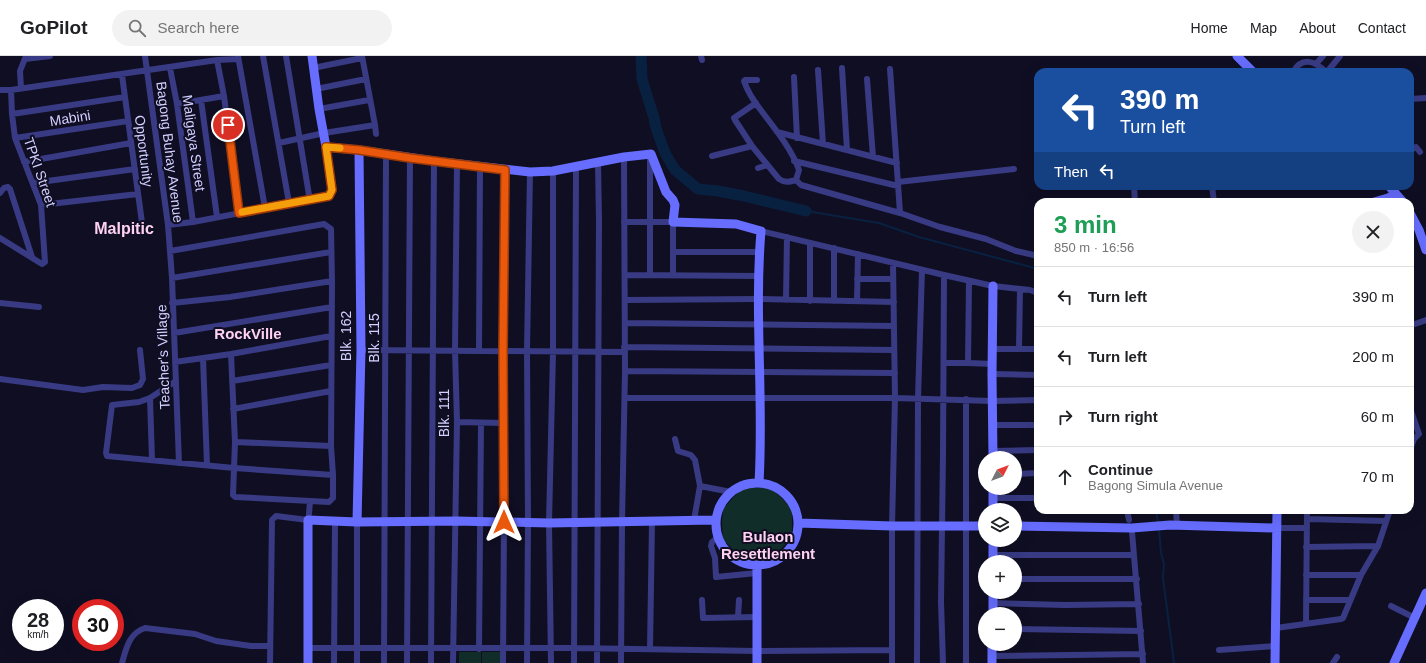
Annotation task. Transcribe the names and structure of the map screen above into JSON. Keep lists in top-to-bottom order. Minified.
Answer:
{"streets":{"street":["Mabini","Maligaya Street","Opportunity","Bagong Buhay Avenue","TPKI Street","Blk. 162","Blk. 115","Teacher's Village","Blk. 111"]},"crossings":[["Mabini","Opportunity"],["Mabini","TPKI Street"],["Bagong Buhay Avenue","Teacher's Village"]],"districts":["Malpitic","RockVille","Bulaon Resettlement"],"north":"top right","page":{"header":"GoPilot","search":"Search here","nav":["Home","Map","About","Contact"],"turn":["390 m","Turn left"],"then":"Then","heading":["3 min","850 m · 16:56"],"list":[{"name":"Turn left","value":"390 m"},{"name":"Turn left","value":"200 m"},{"name":"Turn right","value":"60 m"},{"name":"Continue","note":"Bagong Simula Avenue","value":"70 m"}],"map_buttons":["+","−"],"speed":"28 km/h","limit":"30"}}
